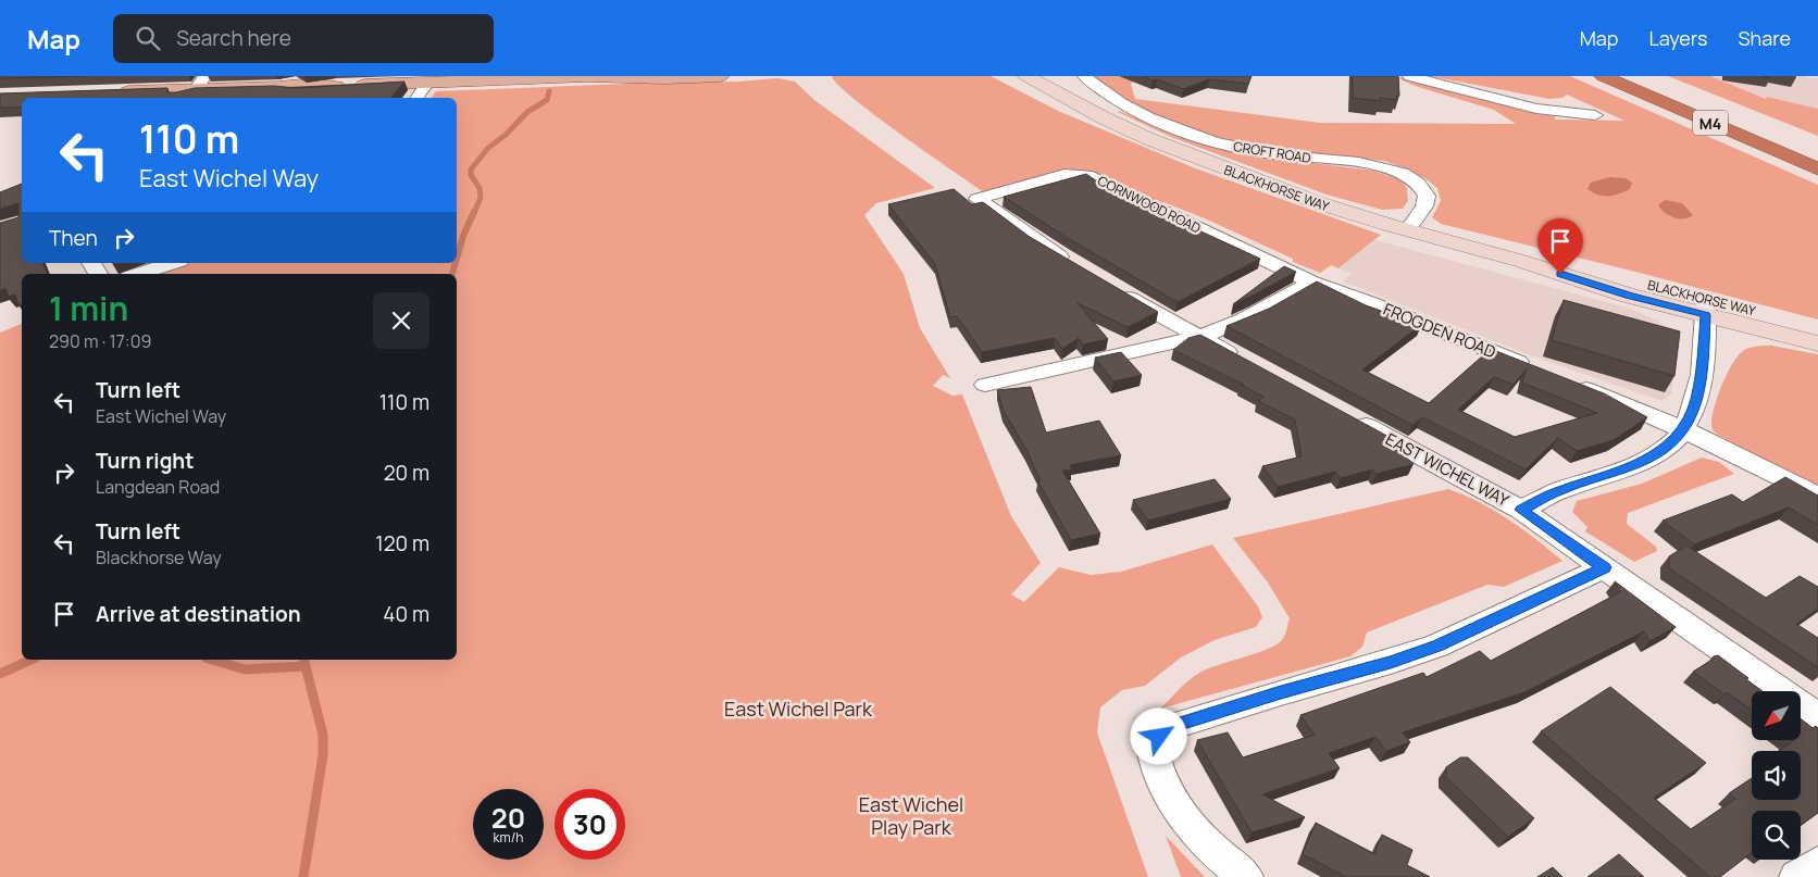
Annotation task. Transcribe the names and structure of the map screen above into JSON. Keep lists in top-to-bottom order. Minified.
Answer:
{"streets":{"highway":["M4"],"main road":["BLACKHORSE WAY"],"street":["CROFT ROAD","CORNWOOD ROAD","FROGDEN ROAD","EAST WICHEL WAY"]},"crossings":[["CROFT ROAD","BLACKHORSE WAY"],["CORNWOOD ROAD","FROGDEN ROAD"]],"parks":["East Wichel Park","East Wichel Play Park"],"north":"bottom left","page":{"header":"Map","search":"Search here","nav":["Map","Layers","Share"],"turn":["110 m","East Wichel Way"],"then":"Then","heading":["1 min","290 m · 17:09"],"list":[{"name":"Turn left","note":"East Wichel Way","value":"110 m"},{"name":"Turn right","note":"Langdean Road","value":"20 m"},{"name":"Turn left","note":"Blackhorse Way","value":"120 m"},{"name":"Arrive at destination","value":"40 m"}],"speed":"20 km/h","limit":"30"}}
